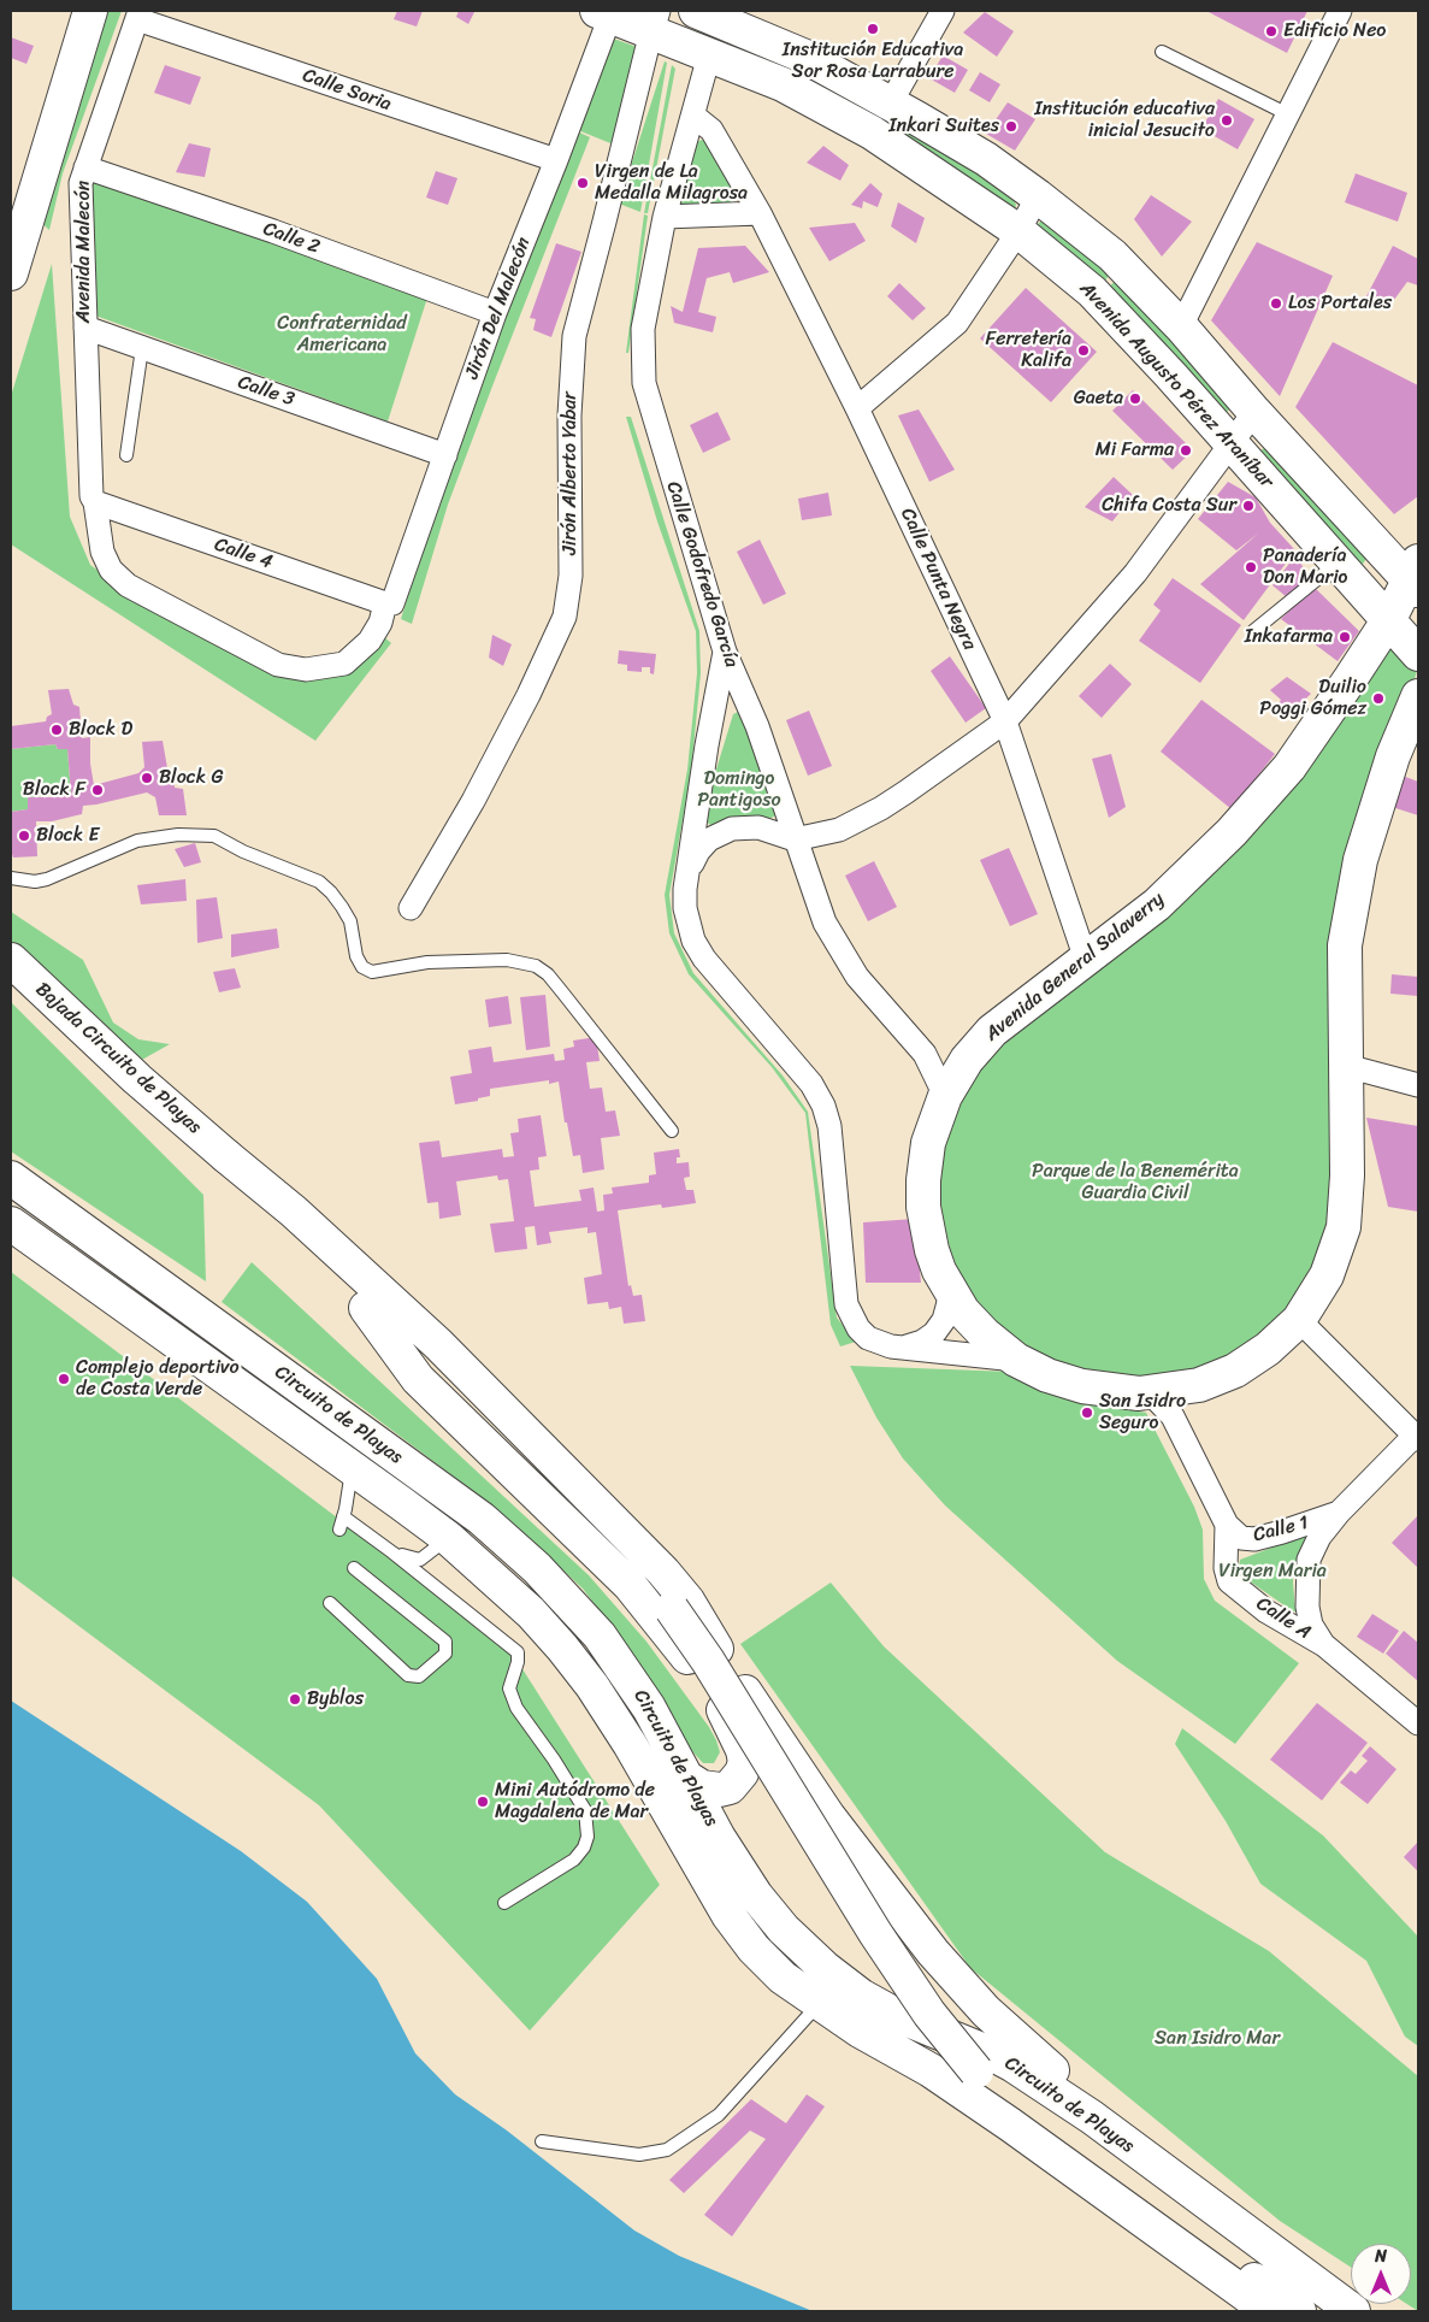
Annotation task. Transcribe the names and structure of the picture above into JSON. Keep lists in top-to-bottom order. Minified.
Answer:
{"streets":{"main road":["Avenida Augusto Pérez Araníbar","Avenida General Salaverry","Bajada Circuito de Playas","Circuito de Playas"],"street":["Calle Soria","Calle 2","Avenida Malecón","Jirón Del Malecón","Calle 3","Jirón Alberto Yabar","Calle 4","Calle Godofredo García","Calle Punta Negra","Calle 1","Calle A"]},"crossings":[["Calle Soria","Avenida Malecón"],["Calle Soria","Jirón Del Malecón"],["Calle 2","Avenida Malecón"],["Calle 2","Jirón Del Malecón"],["Avenida Malecón","Jirón Del Malecón"],["Avenida Malecón","Calle 3"],["Avenida Malecón","Calle 4"],["Jirón Del Malecón","Avenida Augusto Pérez Araníbar"],["Jirón Del Malecón","Calle 3"],["Jirón Del Malecón","Calle 4"],["Avenida Augusto Pérez Araníbar","Jirón Alberto Yabar"],["Avenida Augusto Pérez Araníbar","Calle Godofredo García"],["Avenida Augusto Pérez Araníbar","Avenida General Salaverry"],["Calle Godofredo García","Calle Punta Negra"],["Calle Godofredo García","Avenida General Salaverry"],["Calle Punta Negra","Avenida General Salaverry"],["Avenida General Salaverry","Calle A"],["Calle 1","Calle A"]],"parks":["Confraternidad Americana","Domingo Pantigoso","Parque de la Benemérita Guardia Civil","Virgen Maria","San Isidro Mar"],"places":["Institución Educativa Sor Rosa Larrabure","Edificio Neo","Institución educativa inicial Jesucito","Inkari Suites","Virgen de La Medalla Milagrosa","Los Portales","Ferretería Kalifa","Gaeta","Mi Farma","Chifa Costa Sur","Panadería Don Mario","Inkafarma","Duilio Poggi Gómez","Block D","Block G","Block F","Block E","Complejo deportivo de Costa Verde","San Isidro Seguro","Byblos","Mini Autódromo de Magdalena de Mar"],"north":"top"}
